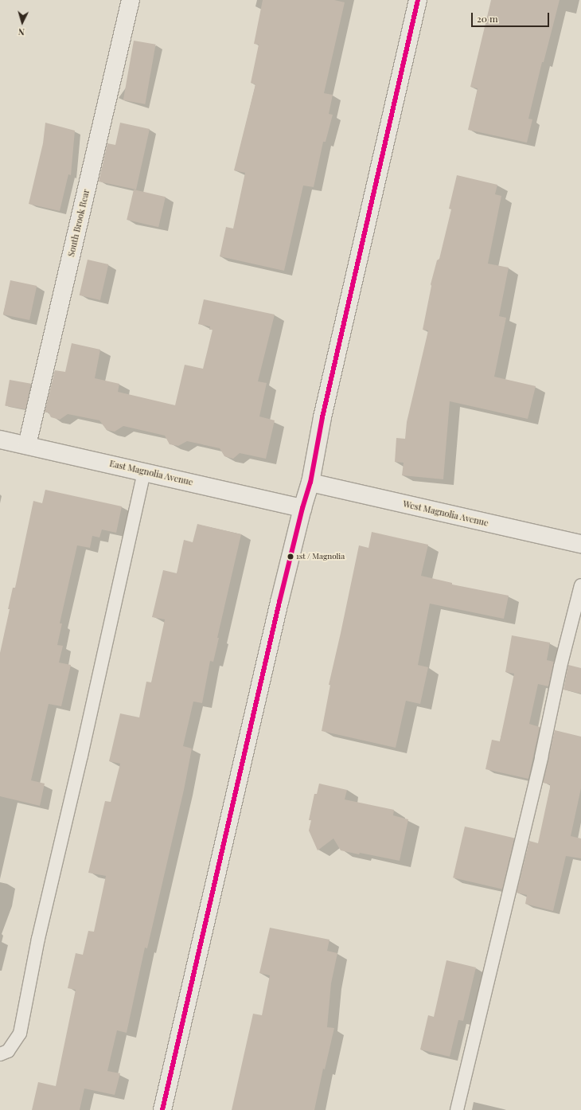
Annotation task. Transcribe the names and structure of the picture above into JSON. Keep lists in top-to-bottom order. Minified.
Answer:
{"streets":{"street":["South Brook Rear","East Magnolia Avenue","West Magnolia Avenue"]},"crossings":[["South Brook Rear","East Magnolia Avenue"]],"places":["1st / Magnolia"],"scale_bar":"20 m","north":"bottom"}
